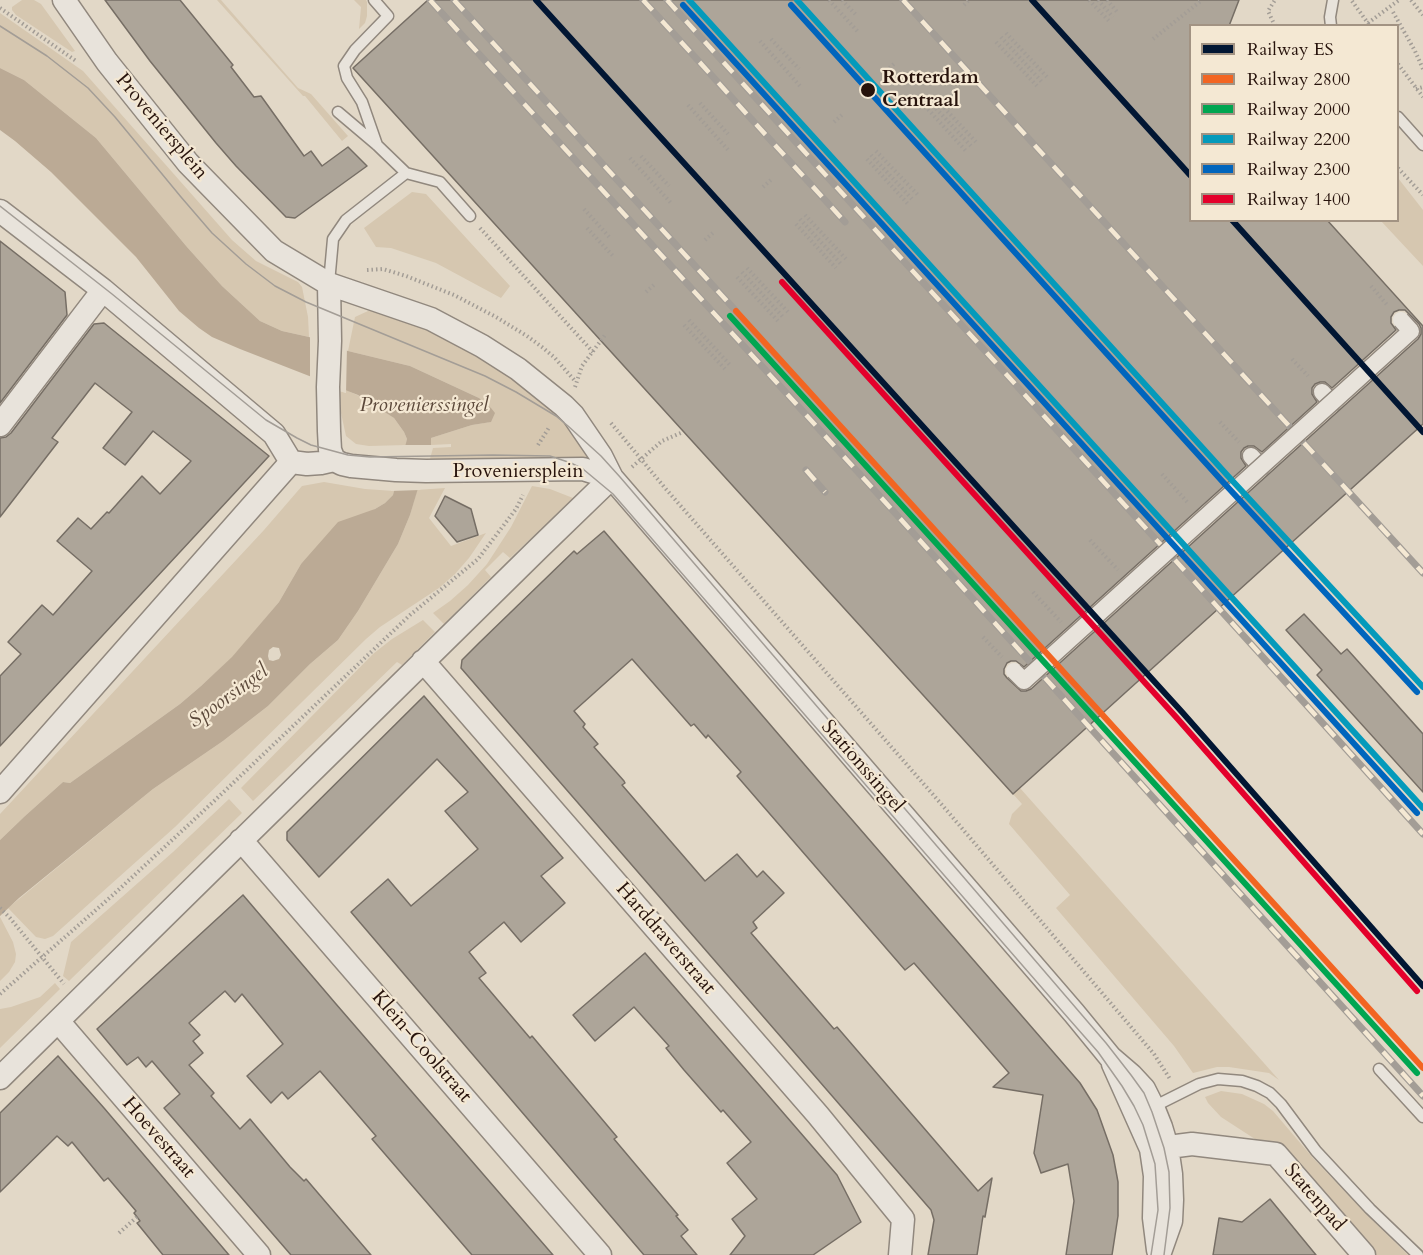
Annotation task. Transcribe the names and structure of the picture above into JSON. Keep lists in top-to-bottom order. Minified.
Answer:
{"streets":{"street":["Proveniersplein","Stationssingel","Harddraverstraat","Klein-Coolstraat","Hoevestraat","Statenpad"]},"crossings":[["Proveniersplein","Stationssingel"],["Stationssingel","Statenpad"]],"water":["Provenierssingel","Spoorsingel"],"places":["Rotterdam Centraal"],"lines":["rail line ES","rail line 2200","rail line 2300","rail line 1400","rail line 2800","rail line 2000"],"legend":["Railway ES","Railway 2800","Railway 2000","Railway 2200","Railway 2300","Railway 1400"]}
